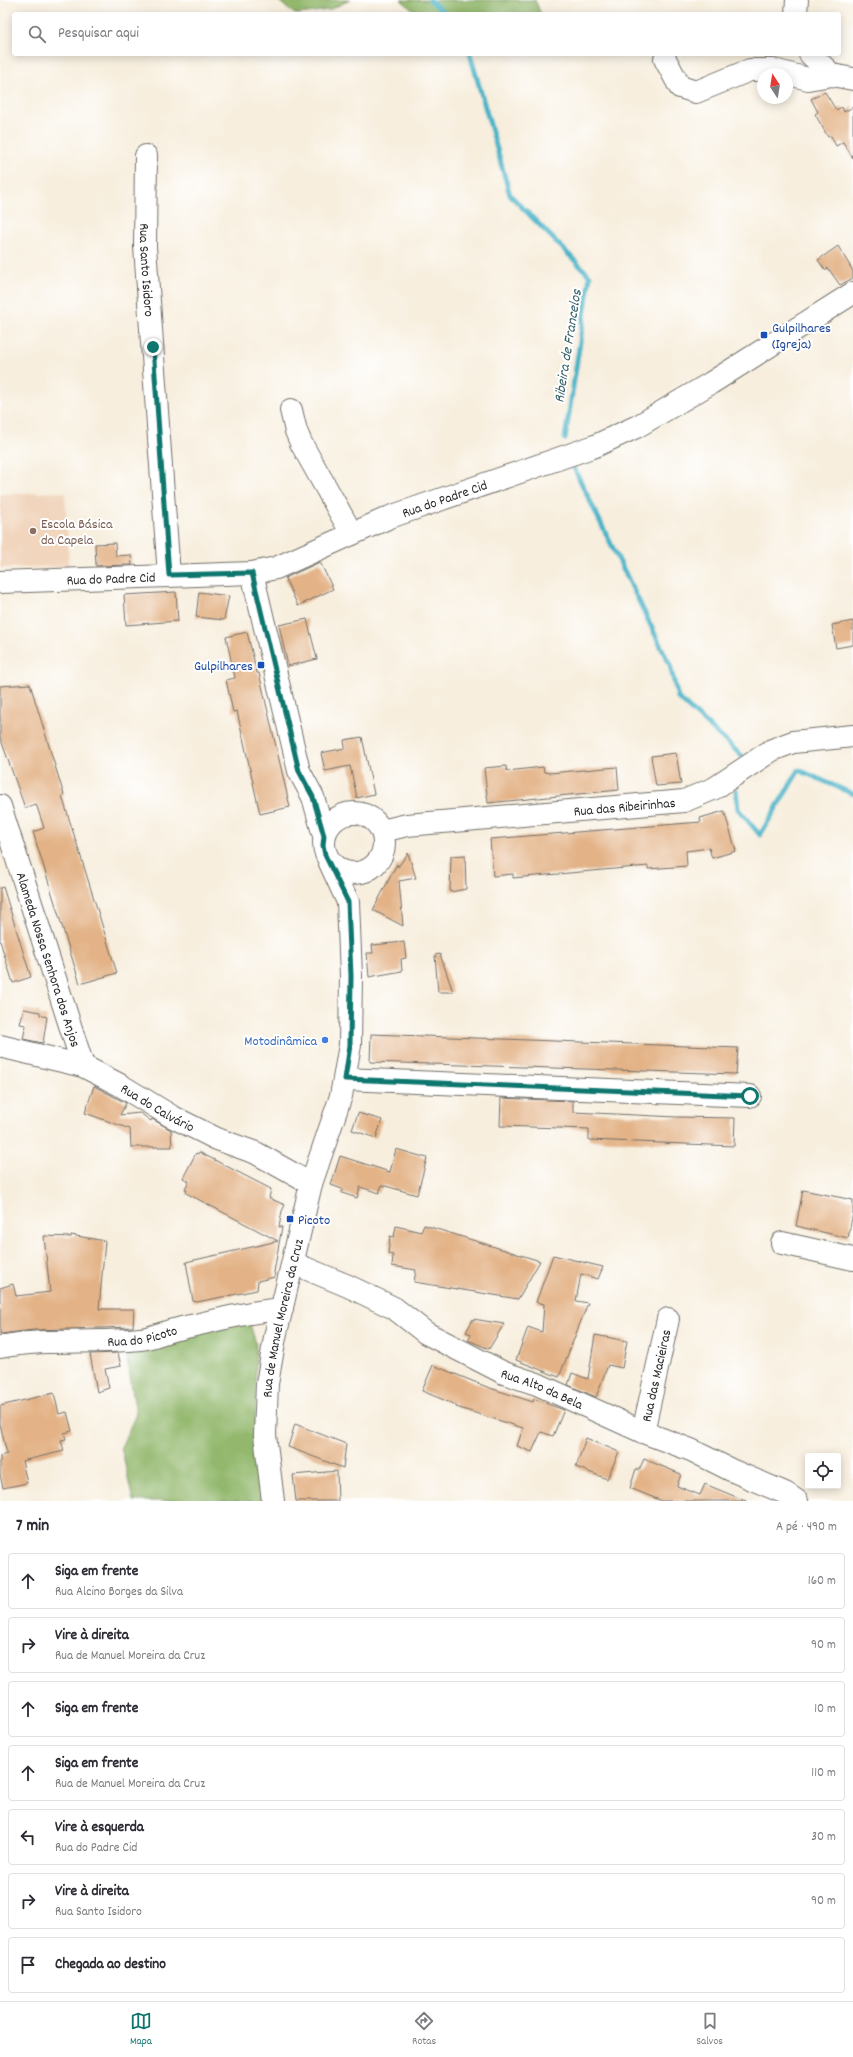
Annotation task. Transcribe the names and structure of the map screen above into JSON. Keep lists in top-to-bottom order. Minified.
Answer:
{"streets":{"street":["Rua Santo Isidoro","Rua do Padre Cid","Rua das Ribeirinhas","Alameda Nossa Senhora dos Anjos","Rua do Calvário","Rua de Manuel Moreira da Cruz","Rua do Picoto","Rua das Macieiras","Rua Alto da Bela"]},"crossings":[["Rua Santo Isidoro","Rua do Padre Cid"],["Rua das Ribeirinhas","Rua de Manuel Moreira da Cruz"],["Alameda Nossa Senhora dos Anjos","Rua do Calvário"],["Rua do Calvário","Rua de Manuel Moreira da Cruz"],["Rua de Manuel Moreira da Cruz","Rua do Picoto"],["Rua de Manuel Moreira da Cruz","Rua Alto da Bela"],["Rua das Macieiras","Rua Alto da Bela"]],"water":["Ribeira de Francelos"],"places":{"transit":["Gulpilhares (Igreja)","Gulpilhares","Picoto"],"other":["Escola Básica da Capela","Motodinâmica"]},"north":"top","page":{"search":"Pesquisar aqui","heading":["7 min","A pé · 490 m"],"list":[["Siga em frente","Rua Alcino Borges da Silva","160 m"],["Vire à direita","Rua de Manuel Moreira da Cruz","90 m"],["Siga em frente","10 m"],["Siga em frente","Rua de Manuel Moreira da Cruz","110 m"],["Vire à esquerda","Rua do Padre Cid","30 m"],["Vire à direita","Rua Santo Isidoro","90 m"],"Chegada ao destino"],"nav":["Mapa","Rotas","Salvos"]}}
